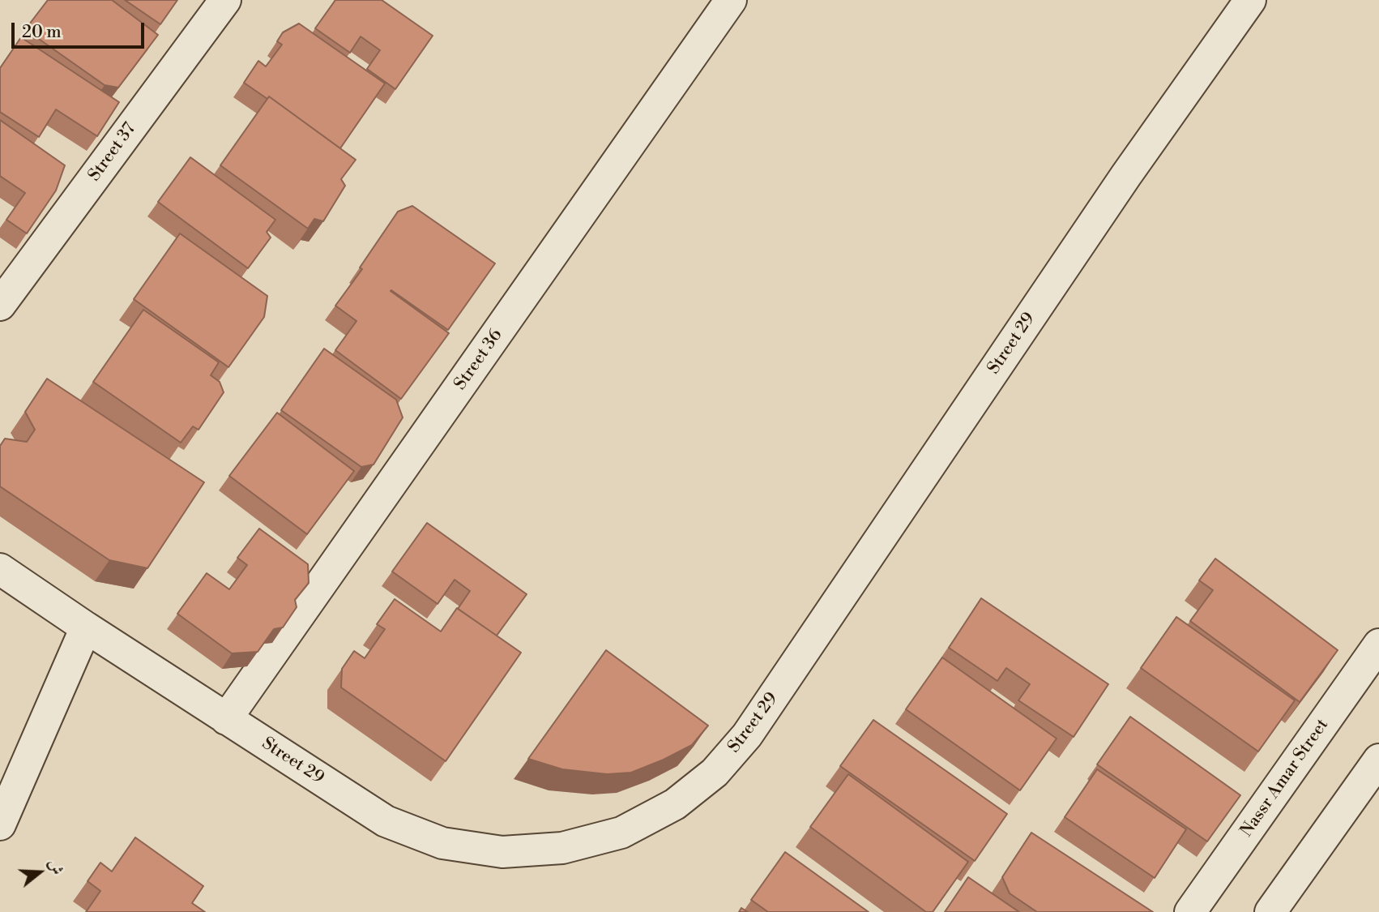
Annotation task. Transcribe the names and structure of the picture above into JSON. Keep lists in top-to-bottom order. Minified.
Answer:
{"streets":{"street":["Street 37","Street 29","Street 36","Nassr Amar Street"]},"crossings":[["Street 29","Street 36"]],"scale_bar":"20 m","north":"right"}
